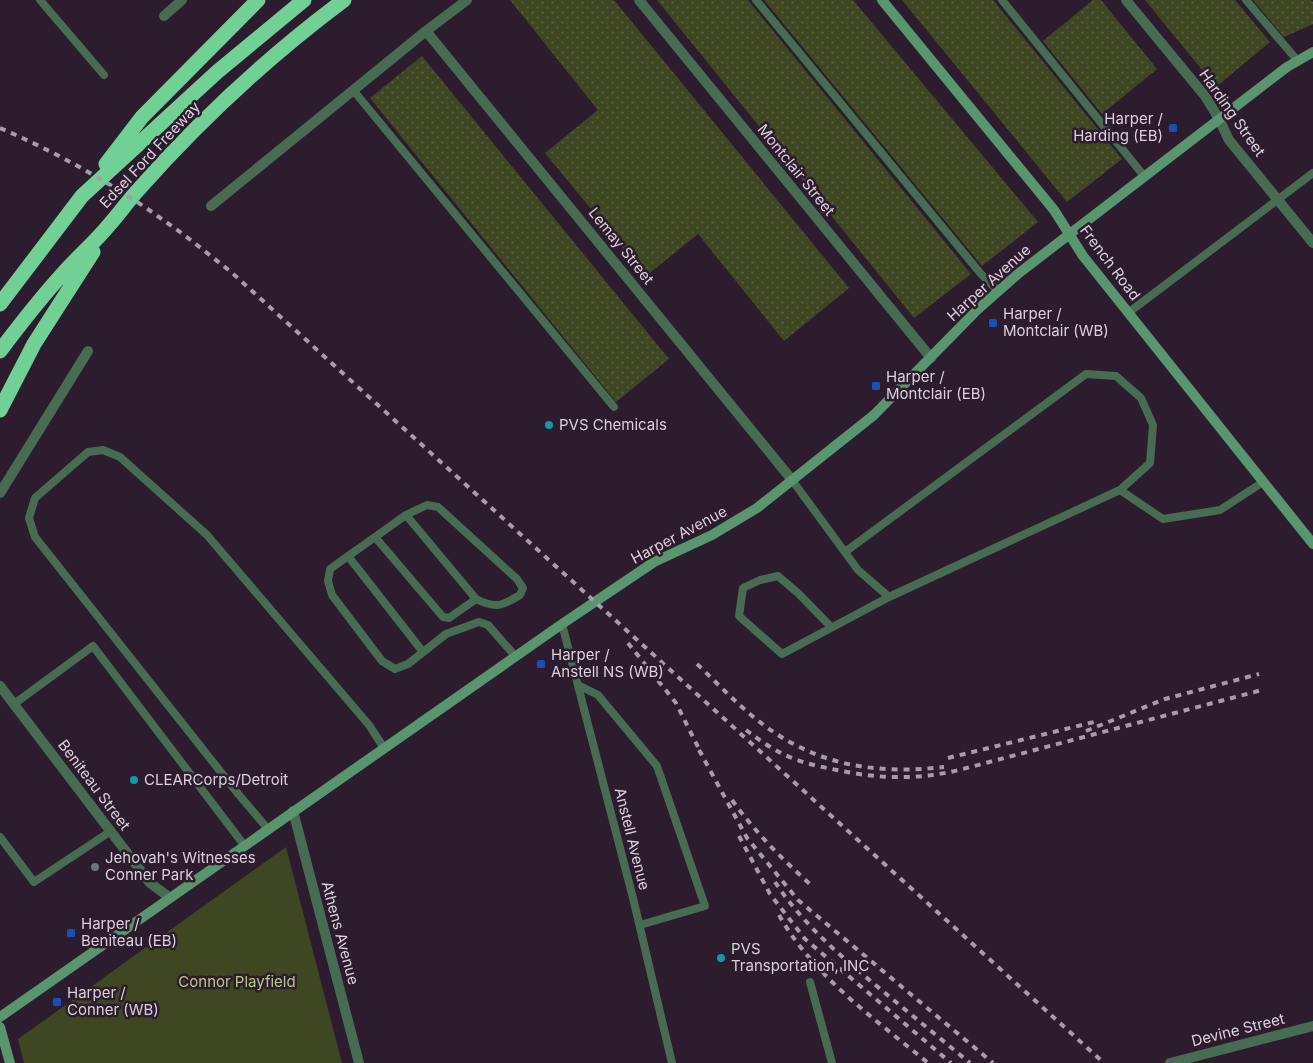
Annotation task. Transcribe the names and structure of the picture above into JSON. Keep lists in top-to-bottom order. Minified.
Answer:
{"streets":{"highway":["Edsel Ford Freeway"],"main road":["French Road","Harper Avenue"],"street":["Harding Street","Montclair Street","Lemay Street","Beniteau Street","Athens Avenue","Devine Street"],"lane":["Anstell Avenue"]},"crossings":[["Harding Street","Harper Avenue"],["Montclair Street","Harper Avenue"],["Lemay Street","Harper Avenue"],["French Road","Harper Avenue"],["Harper Avenue","Beniteau Street"],["Harper Avenue","Anstell Avenue"],["Harper Avenue","Athens Avenue"]],"parks":["Connor Playfield"],"places":{"transit":["Harper / Harding (EB)","Harper / Montclair (WB)","Harper / Montclair (EB)","Harper / Anstell NS (WB)","Harper / Beniteau (EB)","Harper / Conner (WB)"],"other":["PVS Chemicals","CLEARCorps/Detroit","Jehovah's Witnesses Conner Park","PVS Transportation, INC"]}}
